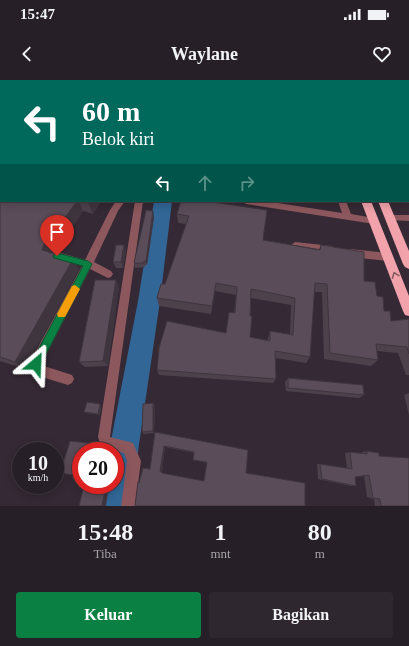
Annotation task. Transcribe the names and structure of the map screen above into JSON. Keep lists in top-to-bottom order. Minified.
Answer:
{"page":{"status":"15:47","header":"Waylane","turn":["60 m","Belok kiri"],"speed":"10 km/h","limit":"20","eta":["15:48","Tiba","1","mnt","80","m"],"buttons":["Keluar","Bagikan"]}}
